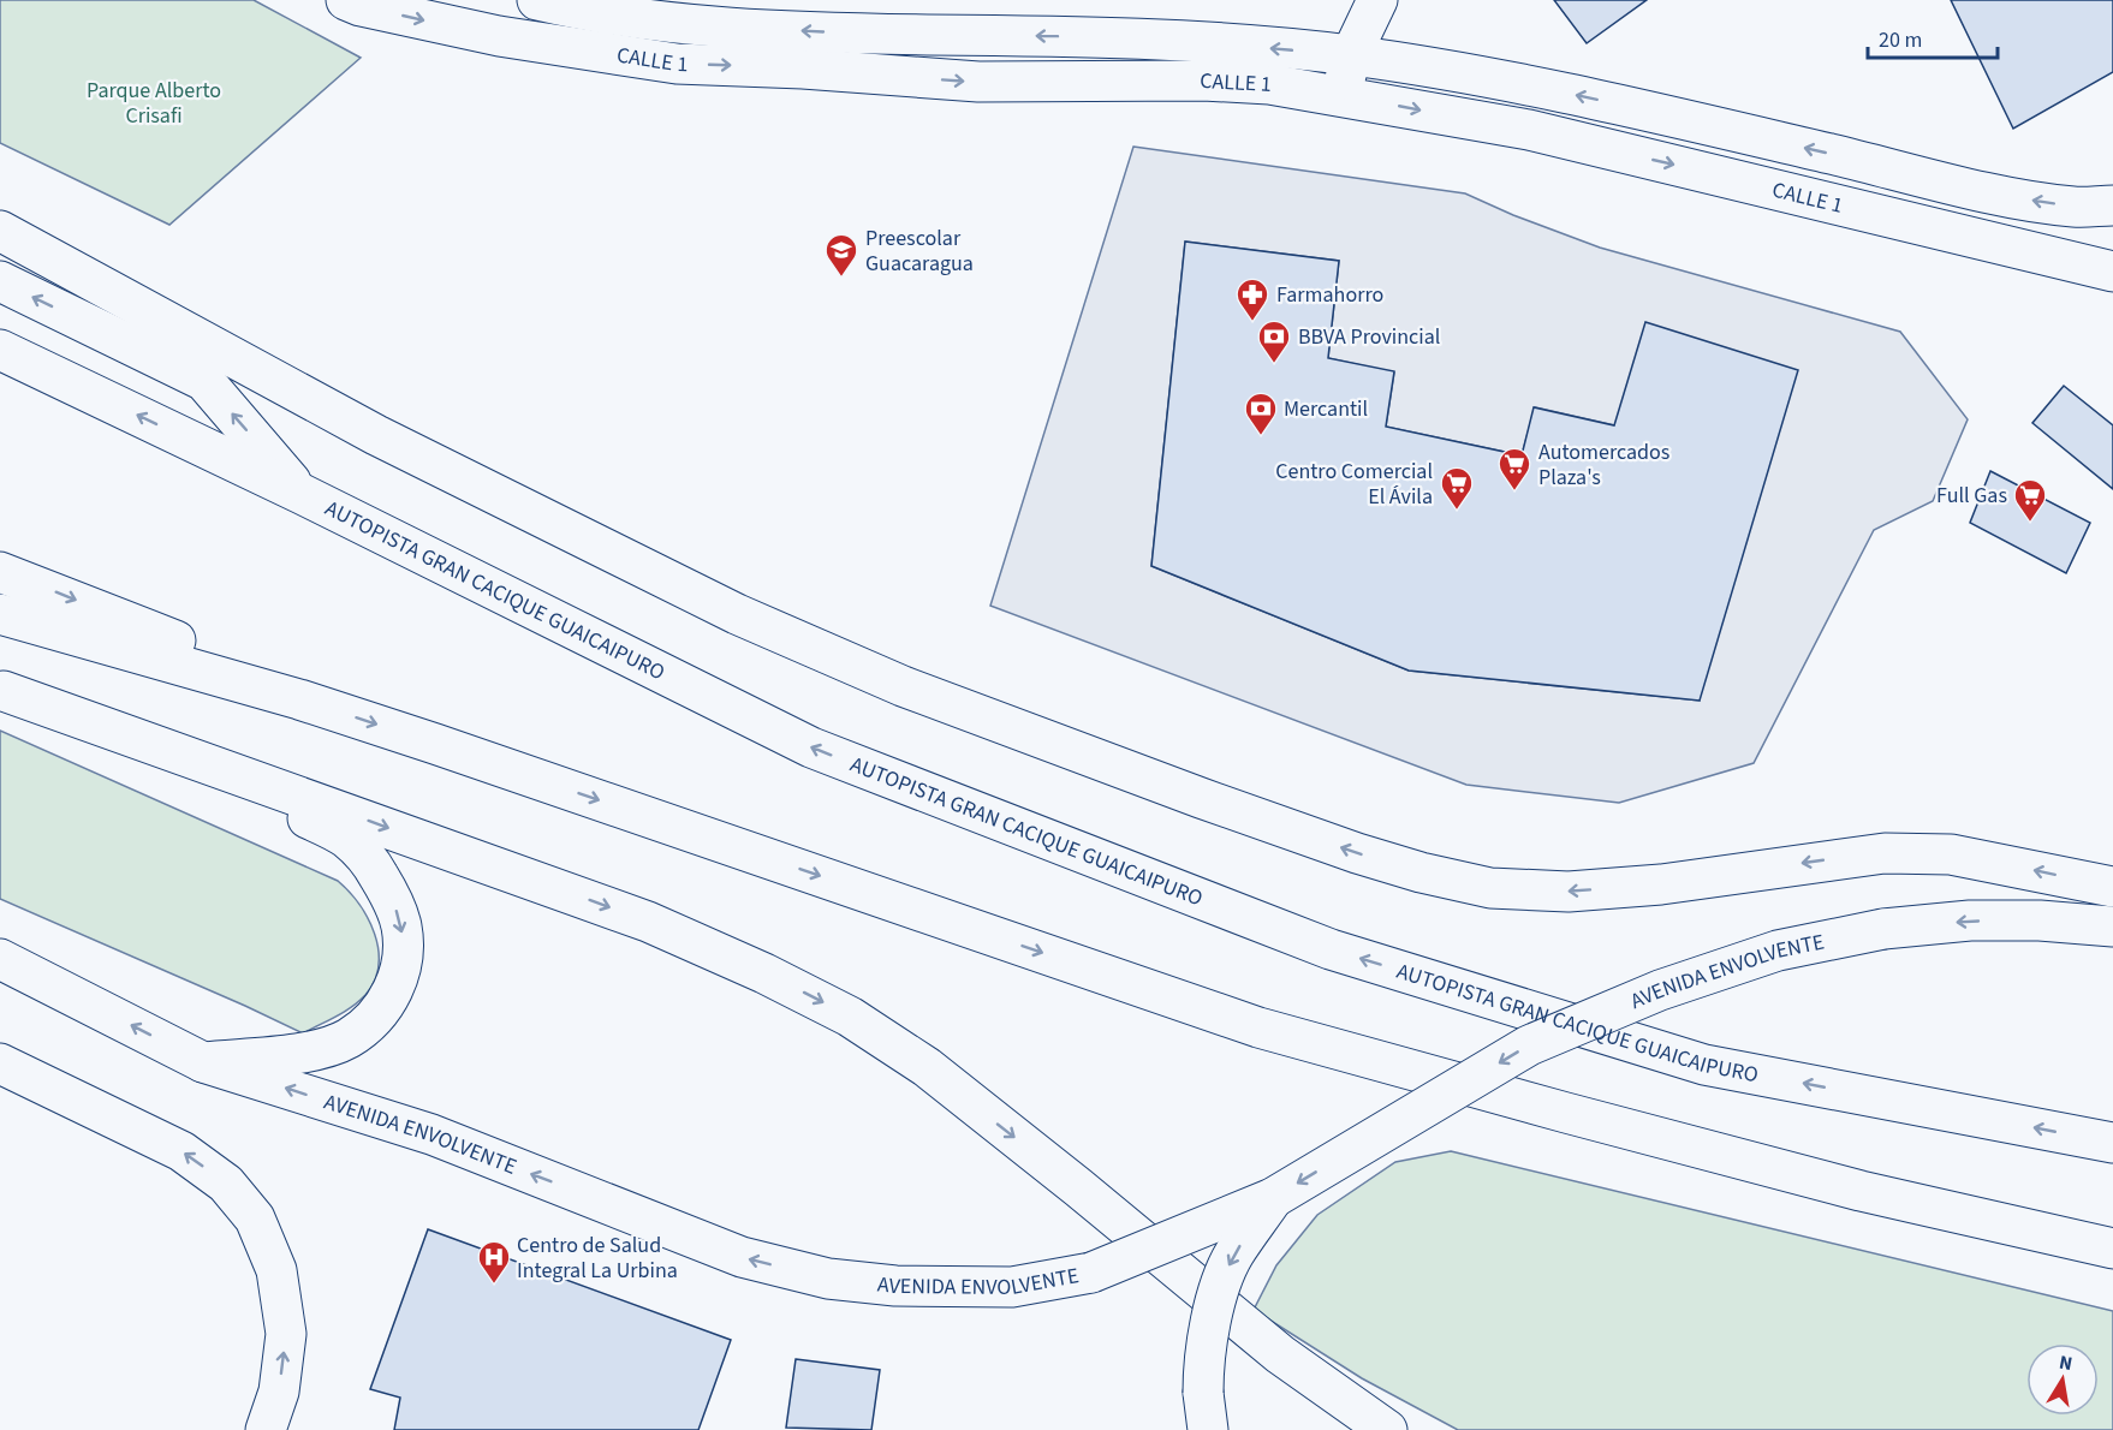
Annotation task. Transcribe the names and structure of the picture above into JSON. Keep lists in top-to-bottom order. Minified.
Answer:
{"streets":{"main road":["CALLE 1","AUTOPISTA GRAN CACIQUE GUAICAIPURO","AVENIDA ENVOLVENTE"]},"parks":["Parque Alberto Crisafi"],"places":{"school or university":["Preescolar Guacaragua"],"pharmacy":["Farmahorro"],"bank":["BBVA Provincial","Mercantil"],"supermarket":["Automercados Plaza's","Centro Comercial El Ávila","Full Gas"],"hospital":["Centro de Salud Integral La Urbina"]},"scale_bar":"20 m","north":"top"}
